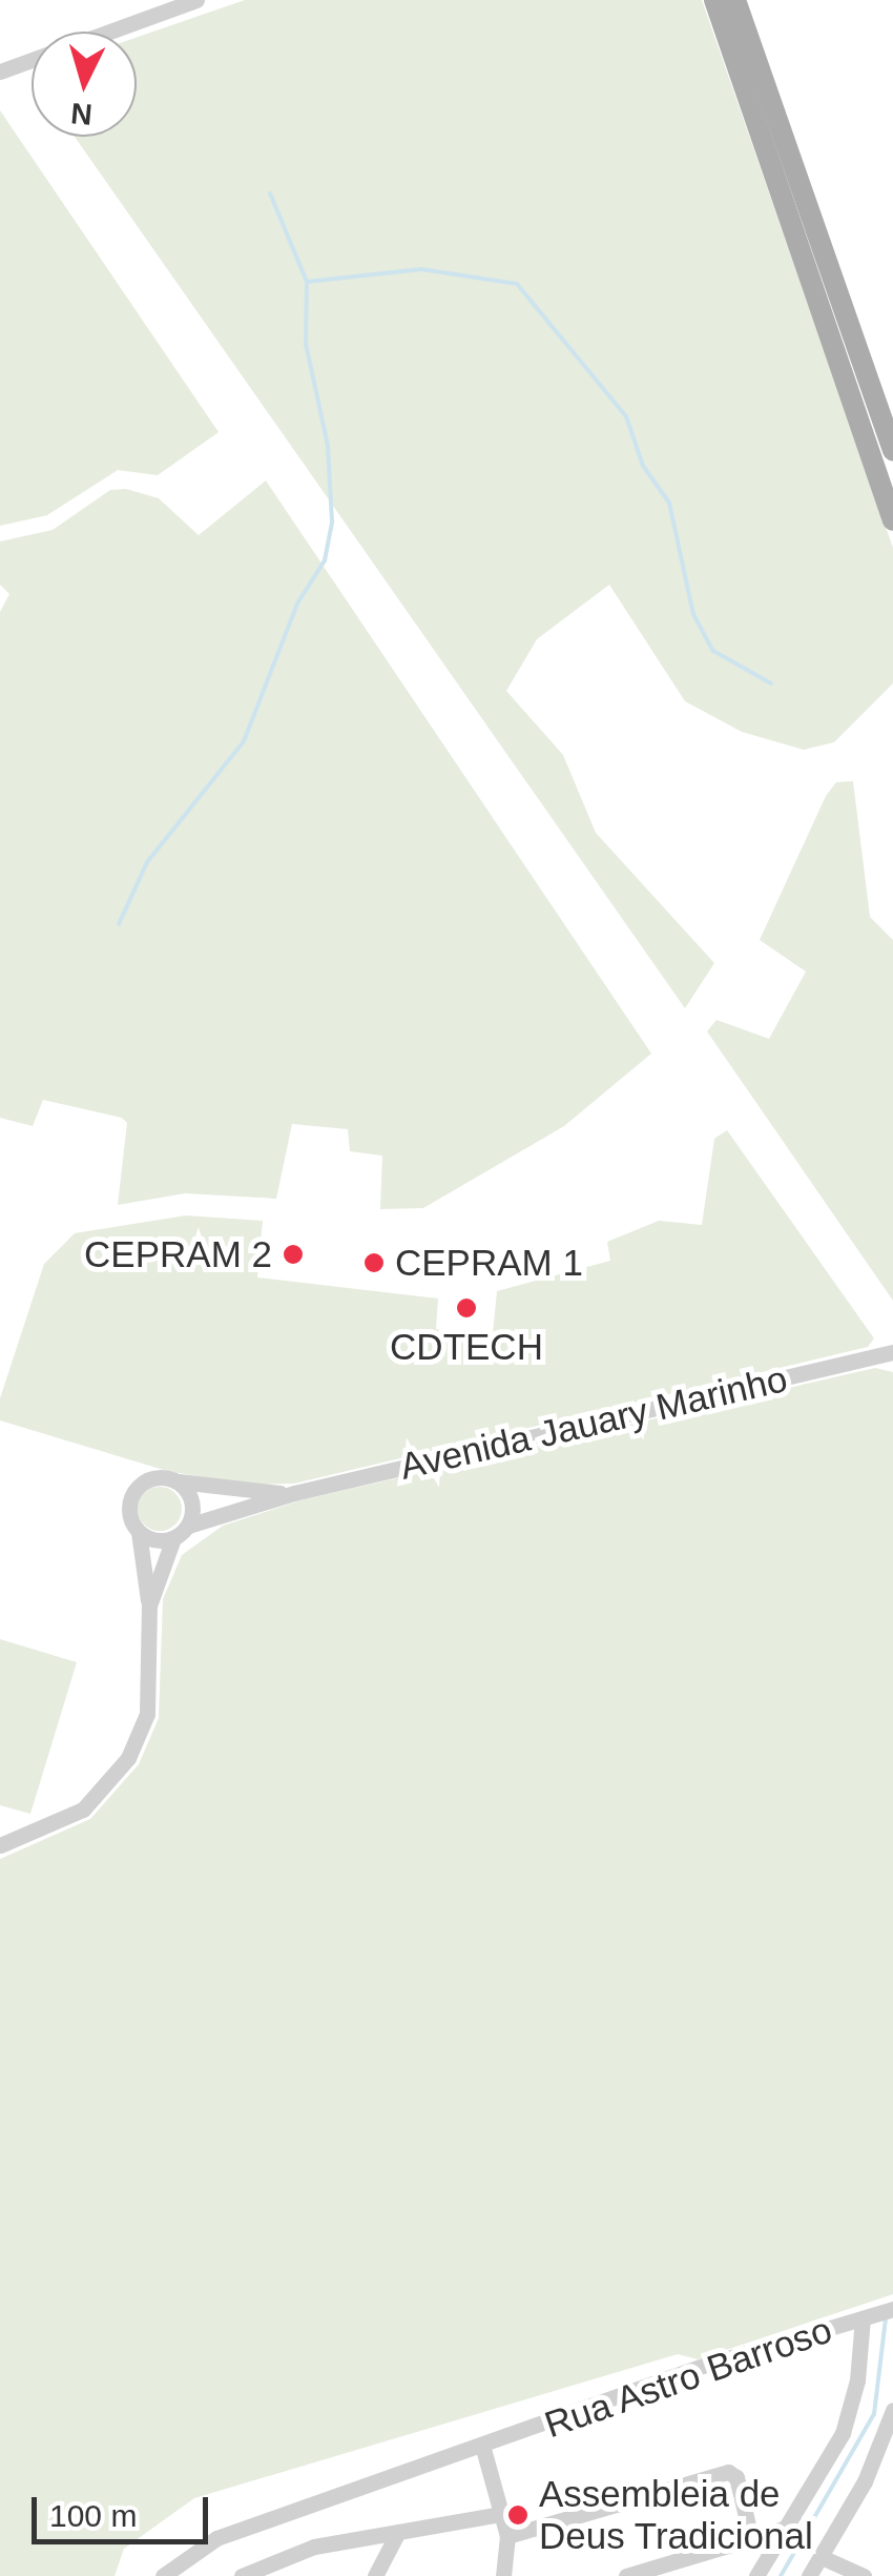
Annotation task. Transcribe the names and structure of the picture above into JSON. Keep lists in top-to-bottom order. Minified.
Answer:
{"streets":{"street":["Avenida Jauary Marinho","Rua Astro Barroso"]},"places":["CEPRAM 2","CEPRAM 1","CDTECH","Assembleia de Deus Tradicional"],"scale_bar":"100 m","north":"bottom"}
